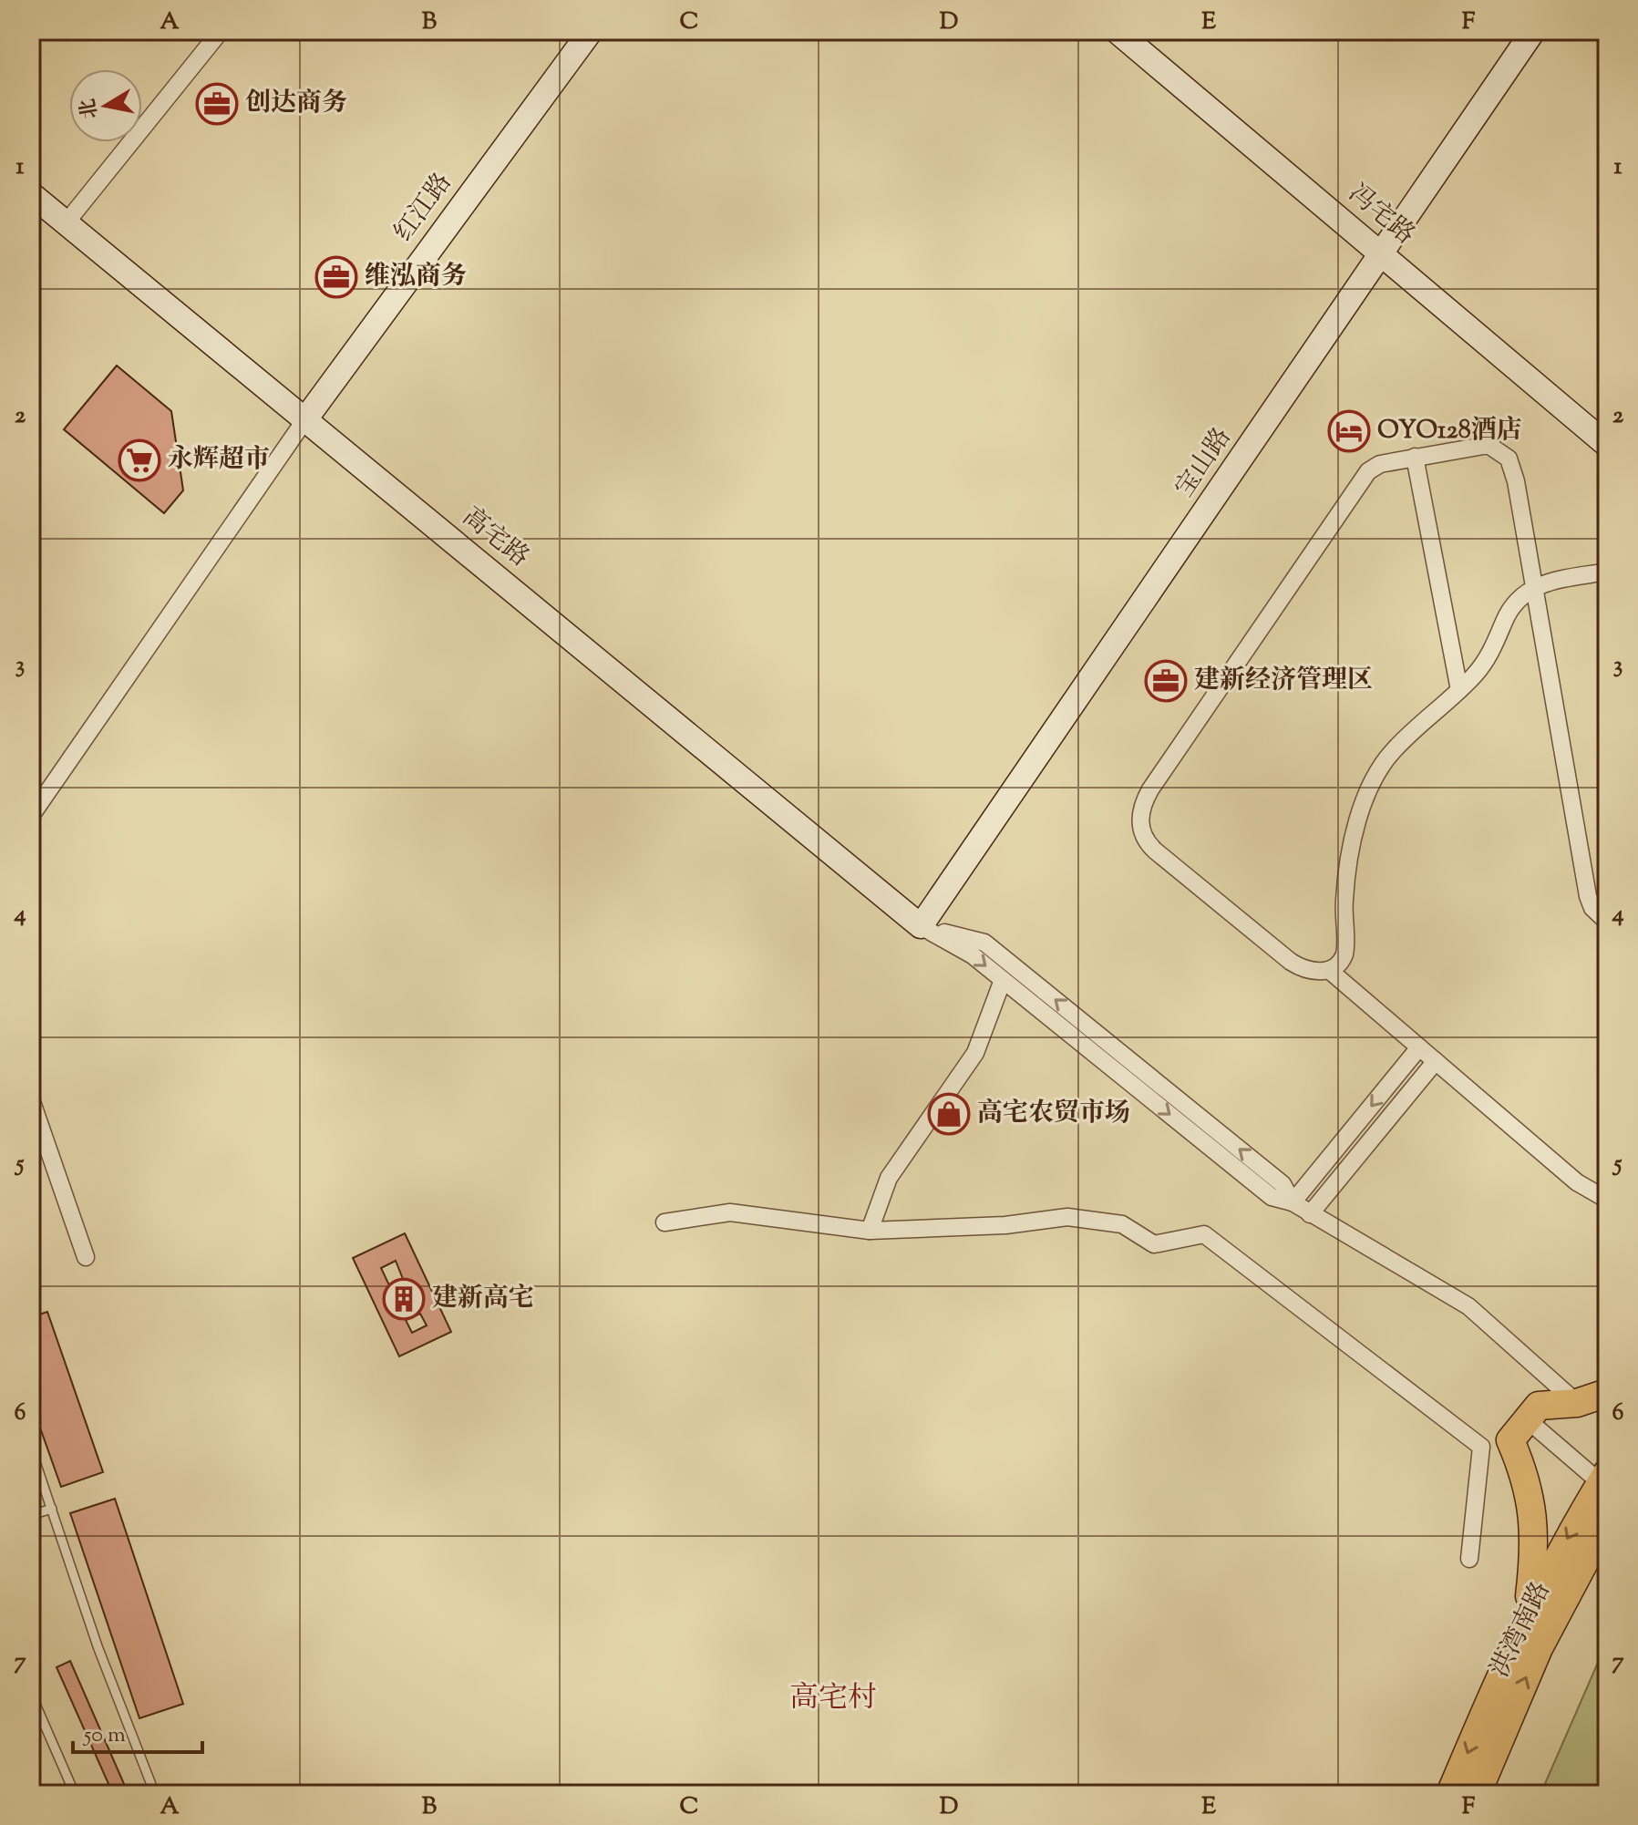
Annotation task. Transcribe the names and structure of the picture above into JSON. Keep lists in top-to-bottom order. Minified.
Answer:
{"streets":{"main road":["洪湾南路"],"street":["红江路","冯宅路","宝山路","高宅路"]},"crossings":[["红江路","高宅路"],["冯宅路","宝山路"],["宝山路","高宅路"]],"districts":["高宅村"],"places":{"office":["创达商务","维泓商务","建新经济管理区"],"hotel":["OYO128酒店"],"supermarket":["永辉超市"],"shop":["高宅农贸市场"],"building":["建新高宅"]},"scale_bar":"50 m","north":"left","grid":{"columns":["A","B","C","D","E","F"],"rows":["1","2","3","4","5","6","7"]}}
